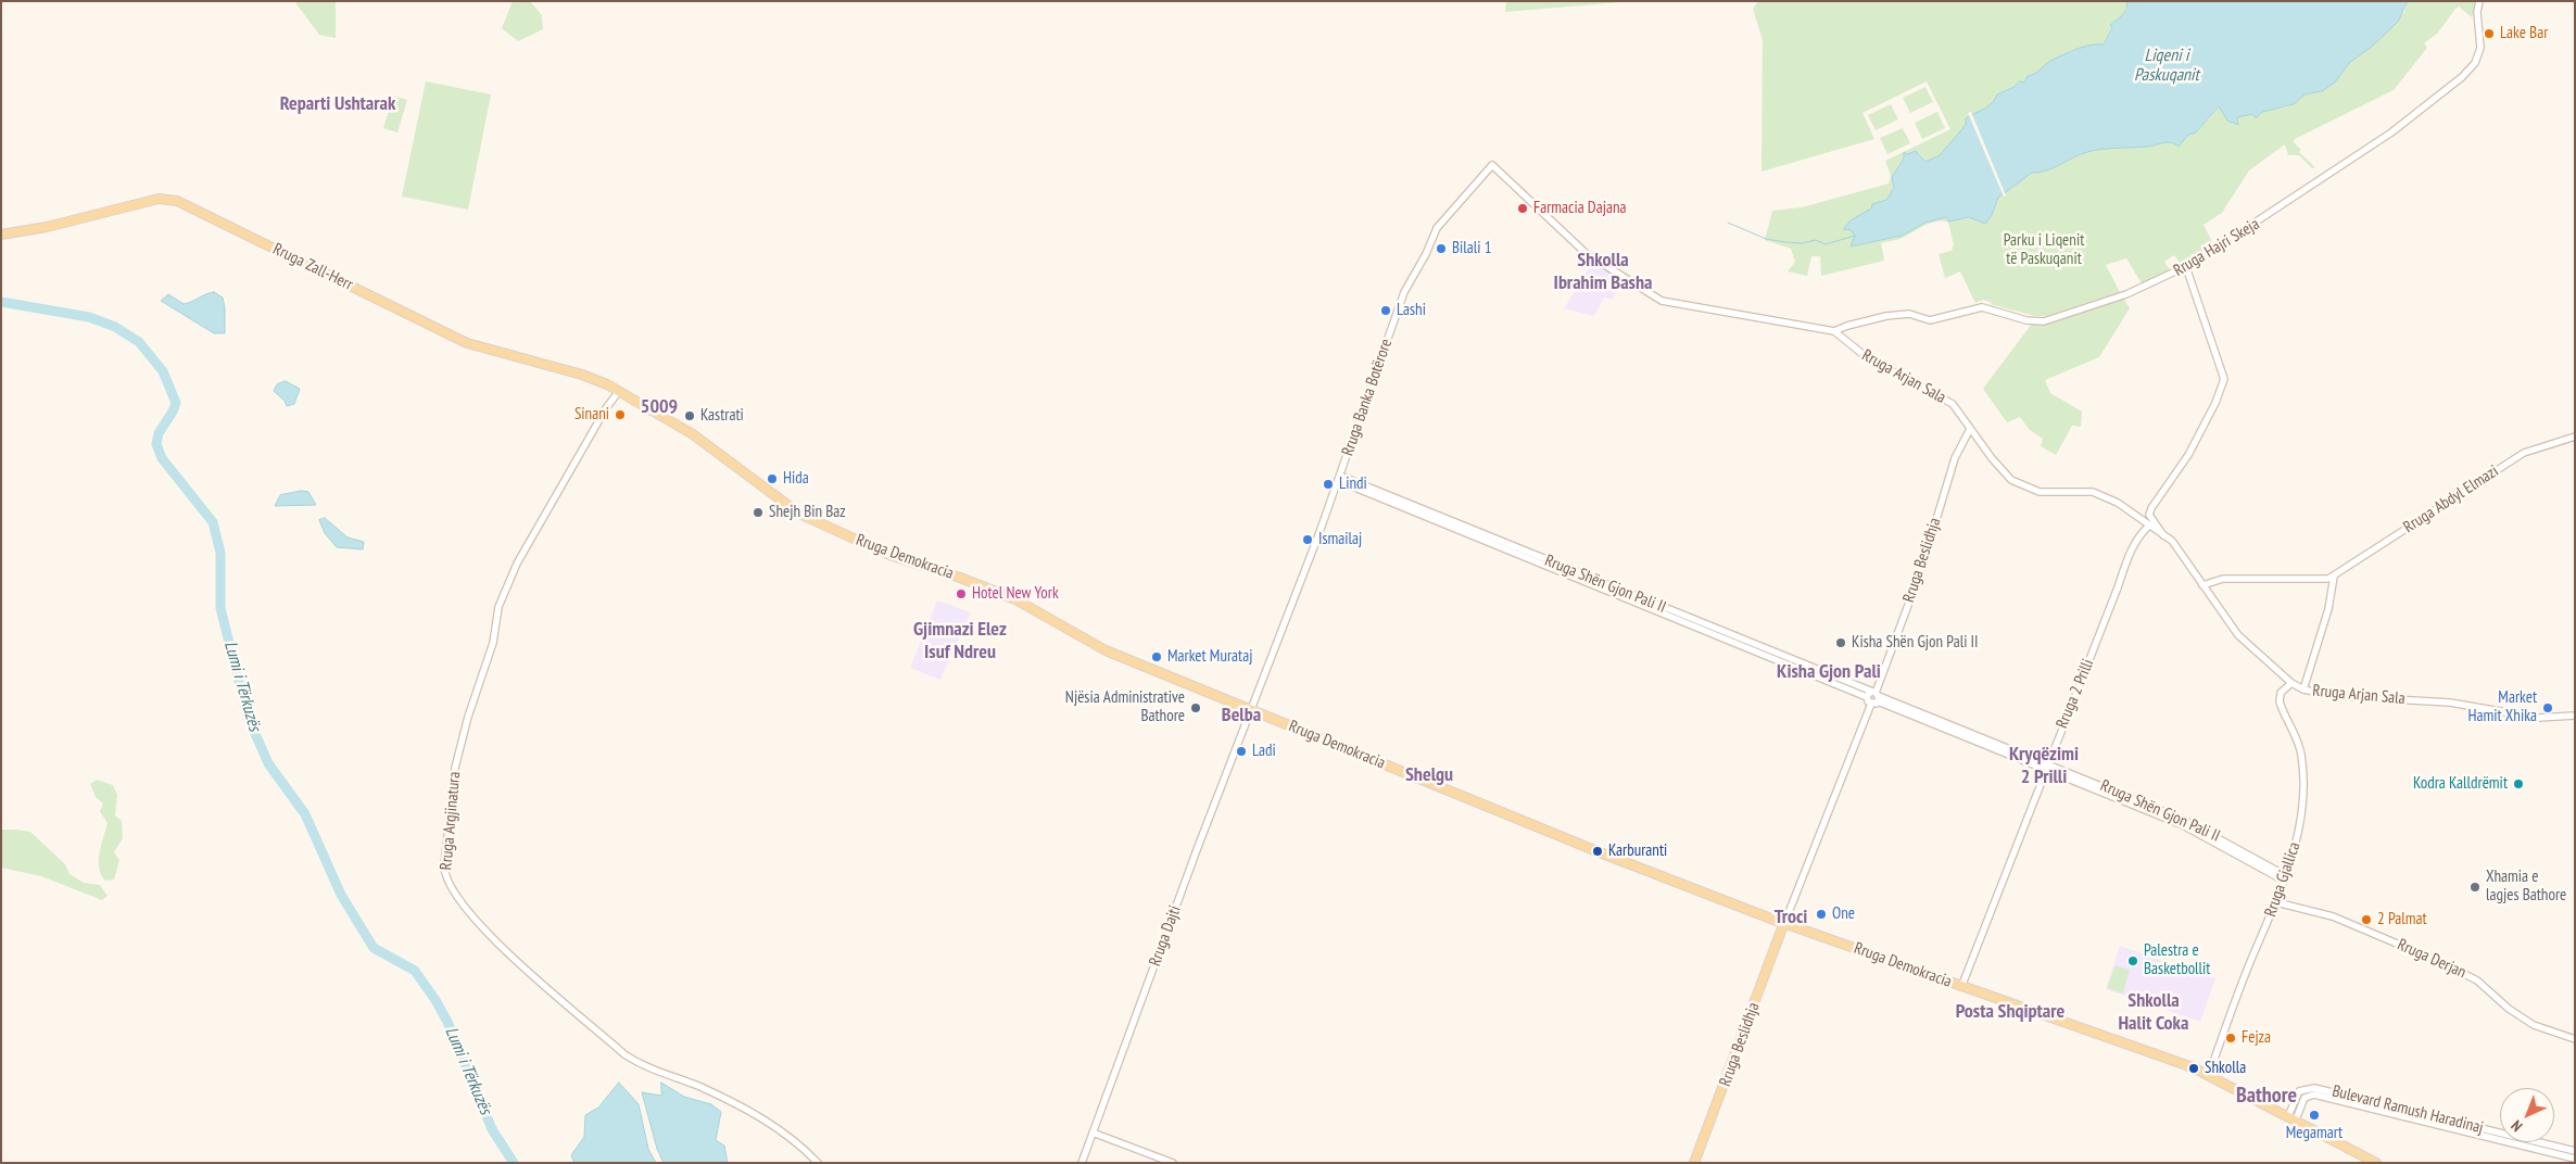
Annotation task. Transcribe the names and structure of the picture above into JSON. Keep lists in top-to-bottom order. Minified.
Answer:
{"streets":{"main road":["Rruga Zall-Herr","Rruga Demokracia","Rruga Beslidhja"],"street":["Rruga Hajri Skeja","Rruga Arjan Sala","Rruga Banka Botërore","Rruga Abdyl Elmazi","Rruga Shën Gjon Pali II","Rruga 2 Prilli","Rruga Argjinatura","Rruga Gjallica","Rruga Dajti","Rruga Derjan","Bulevard Ramush Haradinaj"]},"crossings":[["Rruga Hajri Skeja","Rruga Arjan Sala"],["Rruga Zall-Herr","Rruga Demokracia"],["Rruga Zall-Herr","Rruga Argjinatura"],["Rruga Arjan Sala","Rruga Banka Botërore"],["Rruga Arjan Sala","Rruga Beslidhja"],["Rruga Arjan Sala","Rruga 2 Prilli"],["Rruga Arjan Sala","Rruga Gjallica"],["Rruga Banka Botërore","Rruga Demokracia"],["Rruga Banka Botërore","Rruga Shën Gjon Pali II"],["Rruga Banka Botërore","Rruga Dajti"],["Rruga Demokracia","Rruga Beslidhja"],["Rruga Demokracia","Rruga 2 Prilli"],["Rruga Demokracia","Rruga Argjinatura"],["Rruga Demokracia","Rruga Gjallica"],["Rruga Demokracia","Rruga Dajti"],["Rruga Beslidhja","Rruga Shën Gjon Pali II"],["Rruga Shën Gjon Pali II","Rruga 2 Prilli"],["Rruga Shën Gjon Pali II","Rruga Gjallica"],["Rruga Gjallica","Rruga Derjan"]],"districts":["Reparti Ushtarak","Shkolla Ibrahim Basha","5009","Gjimnazi Elez Isuf Ndreu","Kisha Gjon Pali","Belba","Kryqëzimi 2 Prilli","Shelgu","Troci","Shkolla Halit Coka","Posta Shqiptare","Bathore"],"water":["Liqeni i Paskuqanit","Lumi i Tërkuzës"],"parks":["Parku i Liqenit të Paskuqanit"],"places":["Lake Bar","Farmacia Dajana","Bilali 1","Lashi","Sinani","Kastrati","Hida","Lindi","Shejh Bin Baz","Ismailaj","Hotel New York","Kisha Shën Gjon Pali II","Market Murataj","Njësia Administrative Bathore","Market Hamit Xhika","Ladi","Kodra Kalldrëmit","Karburanti","Xhamia e lagjes Bathore","One","2 Palmat","Palestra e Basketbollit","Fejza","Shkolla","Megamart"],"north":"bottom left"}
